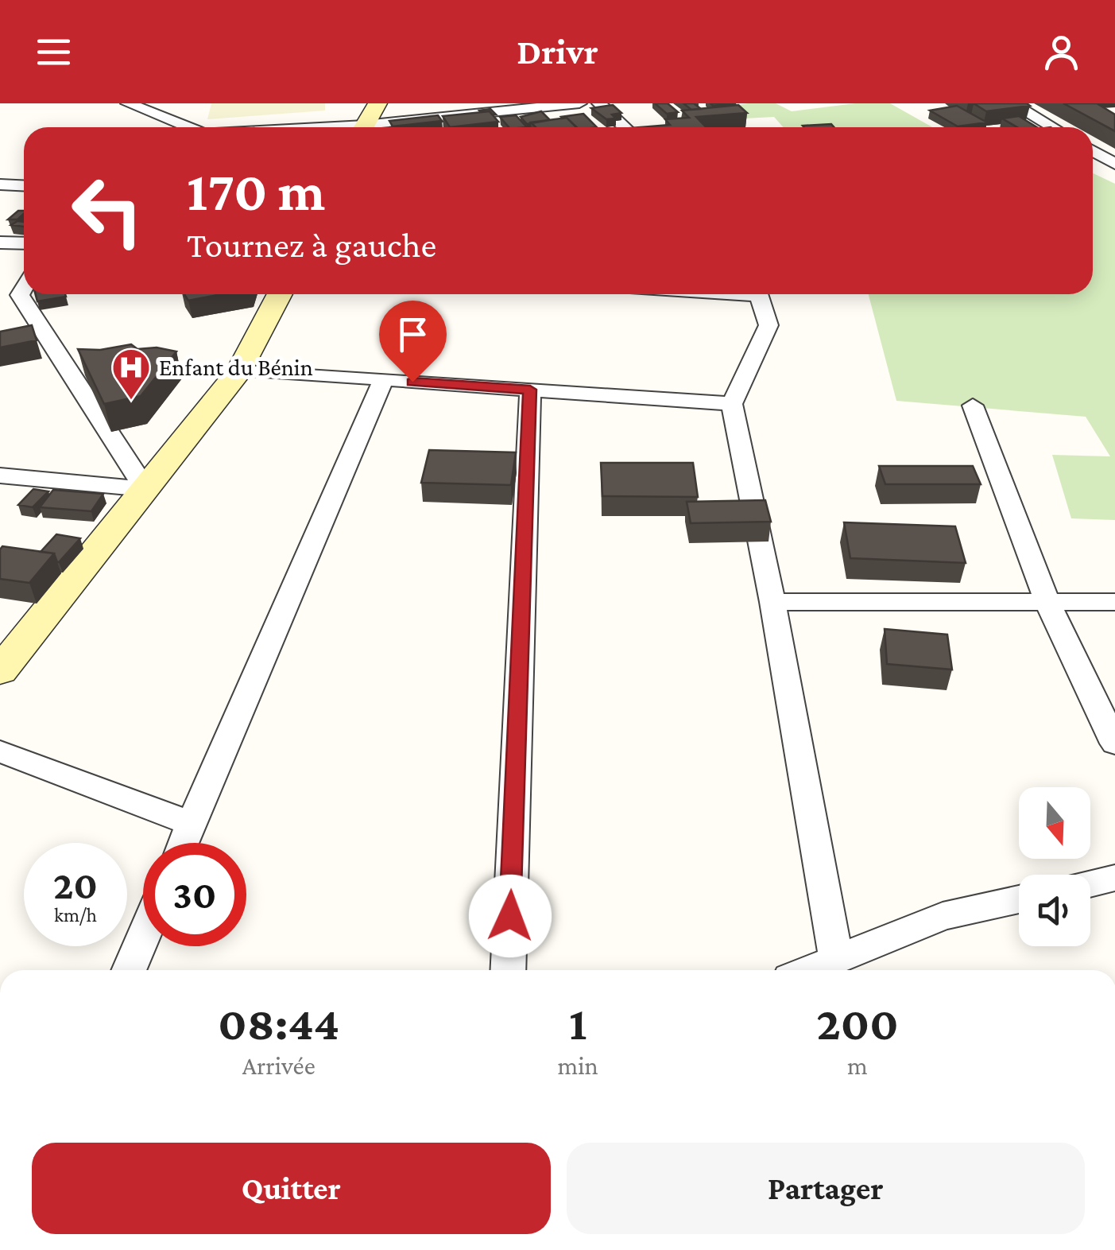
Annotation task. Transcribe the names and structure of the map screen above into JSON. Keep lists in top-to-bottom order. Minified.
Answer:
{"places":{"hospital":["Enfant du Bénin"]},"north":"bottom","page":{"header":"Drivr","turn":["170 m","Tournez à gauche"],"speed":"20 km/h","limit":"30","eta":["08:44","Arrivée","1","min","200","m"],"buttons":["Quitter","Partager"]}}
